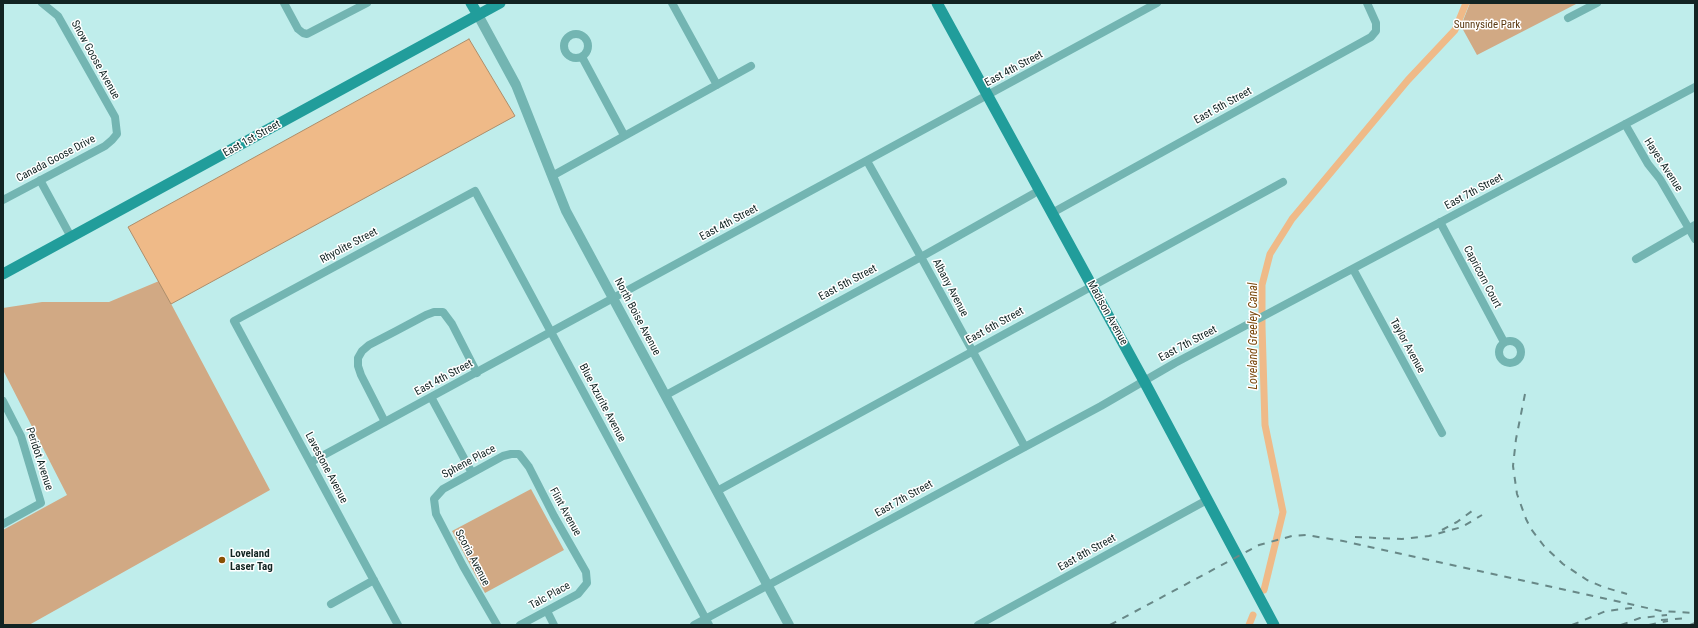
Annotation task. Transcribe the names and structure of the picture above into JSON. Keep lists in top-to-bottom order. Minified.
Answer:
{"streets":{"main road":["East 1st Street","Madison Avenue"],"street":["Snow Goose Avenue","East 4th Street","East 5th Street","Canada Goose Drive","Hayes Avenue","East 7th Street","Rhyolite Street","Capricorn Court","Albany Avenue","North Boise Avenue","East 6th Street","Taylor Avenue","Blue Azurite Avenue","Peridot Avenue","Sphene Place","Lavestone Avenue","Flint Avenue","East 8th Street","Scoria Avenue","Talc Place"]},"crossings":[["Snow Goose Avenue","Canada Goose Drive"],["East 4th Street","Albany Avenue"],["East 4th Street","Madison Avenue"],["East 4th Street","North Boise Avenue"],["East 4th Street","Blue Azurite Avenue"],["East 4th Street","Lavestone Avenue"],["East 5th Street","Albany Avenue"],["East 5th Street","Madison Avenue"],["East 5th Street","North Boise Avenue"],["East 1st Street","North Boise Avenue"],["Hayes Avenue","East 7th Street"],["East 7th Street","Capricorn Court"],["East 7th Street","Albany Avenue"],["East 7th Street","Madison Avenue"],["East 7th Street","North Boise Avenue"],["East 7th Street","Taylor Avenue"],["East 7th Street","Blue Azurite Avenue"],["Rhyolite Street","Blue Azurite Avenue"],["Rhyolite Street","Lavestone Avenue"],["Albany Avenue","East 6th Street"],["Madison Avenue","East 6th Street"],["Madison Avenue","East 8th Street"],["North Boise Avenue","East 6th Street"],["Sphene Place","Flint Avenue"],["Sphene Place","Scoria Avenue"],["Flint Avenue","Talc Place"]],"water":["Loveland Greeley Canal"],"parks":["Sunnyside Park"],"places":["Loveland Laser Tag"]}
